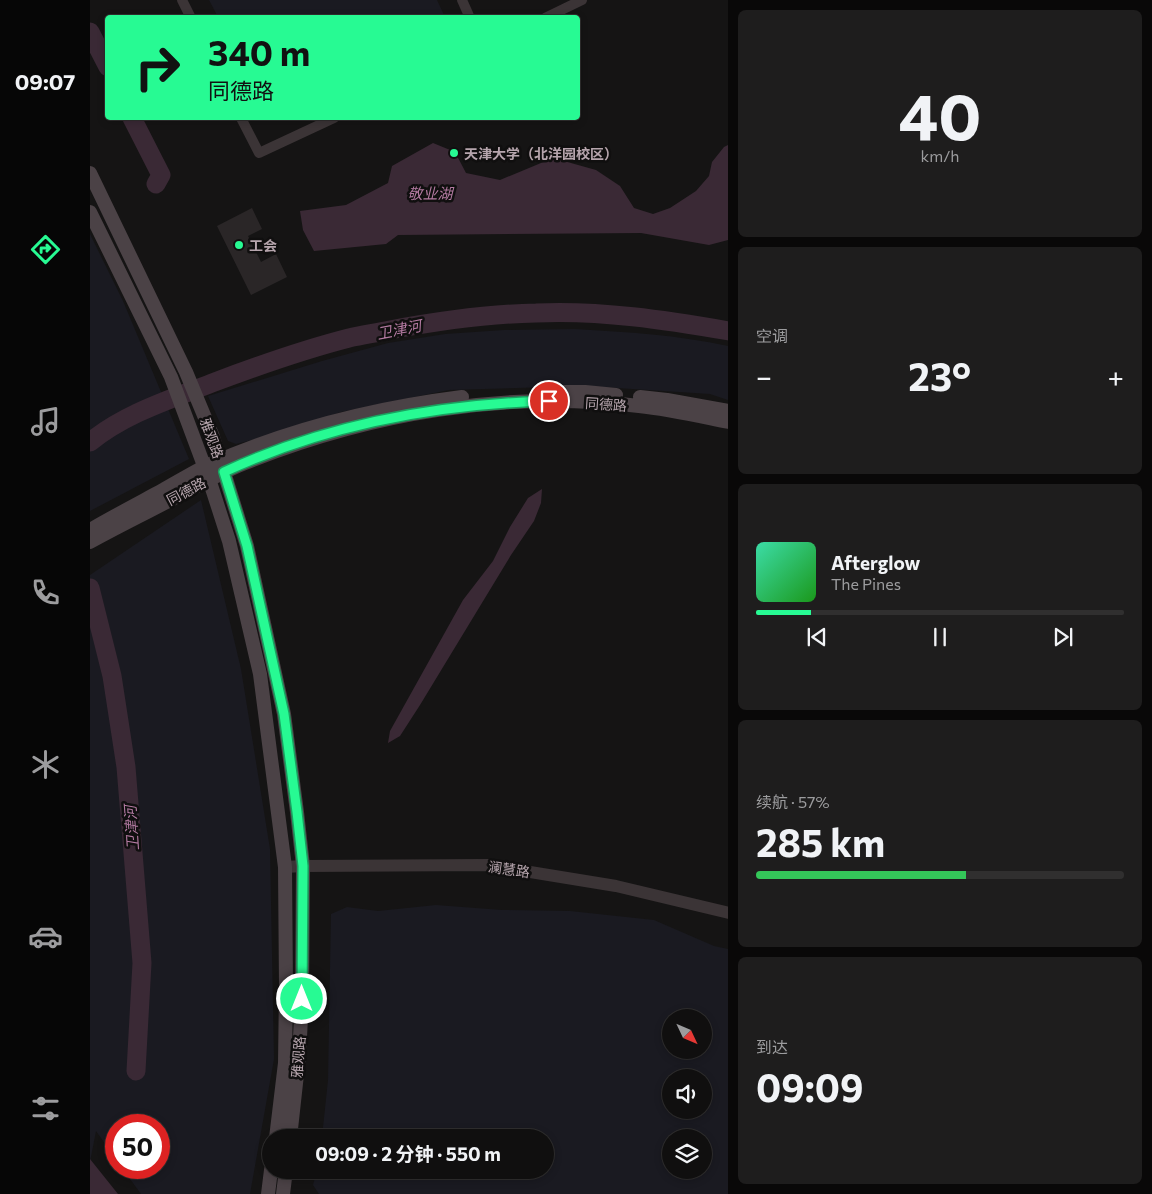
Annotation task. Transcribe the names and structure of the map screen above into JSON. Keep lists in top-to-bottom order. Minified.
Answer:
{"streets":{"main road":["同德路","雅观路"],"street":["澜慧路"]},"crossings":[["同德路","雅观路"],["雅观路","澜慧路"]],"water":["敬业湖","卫津河"],"places":["天津大学（北洋园校区）","工会"],"north":"bottom right","page":{"tabs":"09:07","tile":[["40","km/h"],"空调",["续航 · 57%","285 km"],["到达","09:09"]],"turn":["340 m","同德路"],"heat":["−","23°","+"],"song":["Afterglow","The Pines"],"limit":"50","trip":"09:09 · 2 分钟 · 550 m"}}
